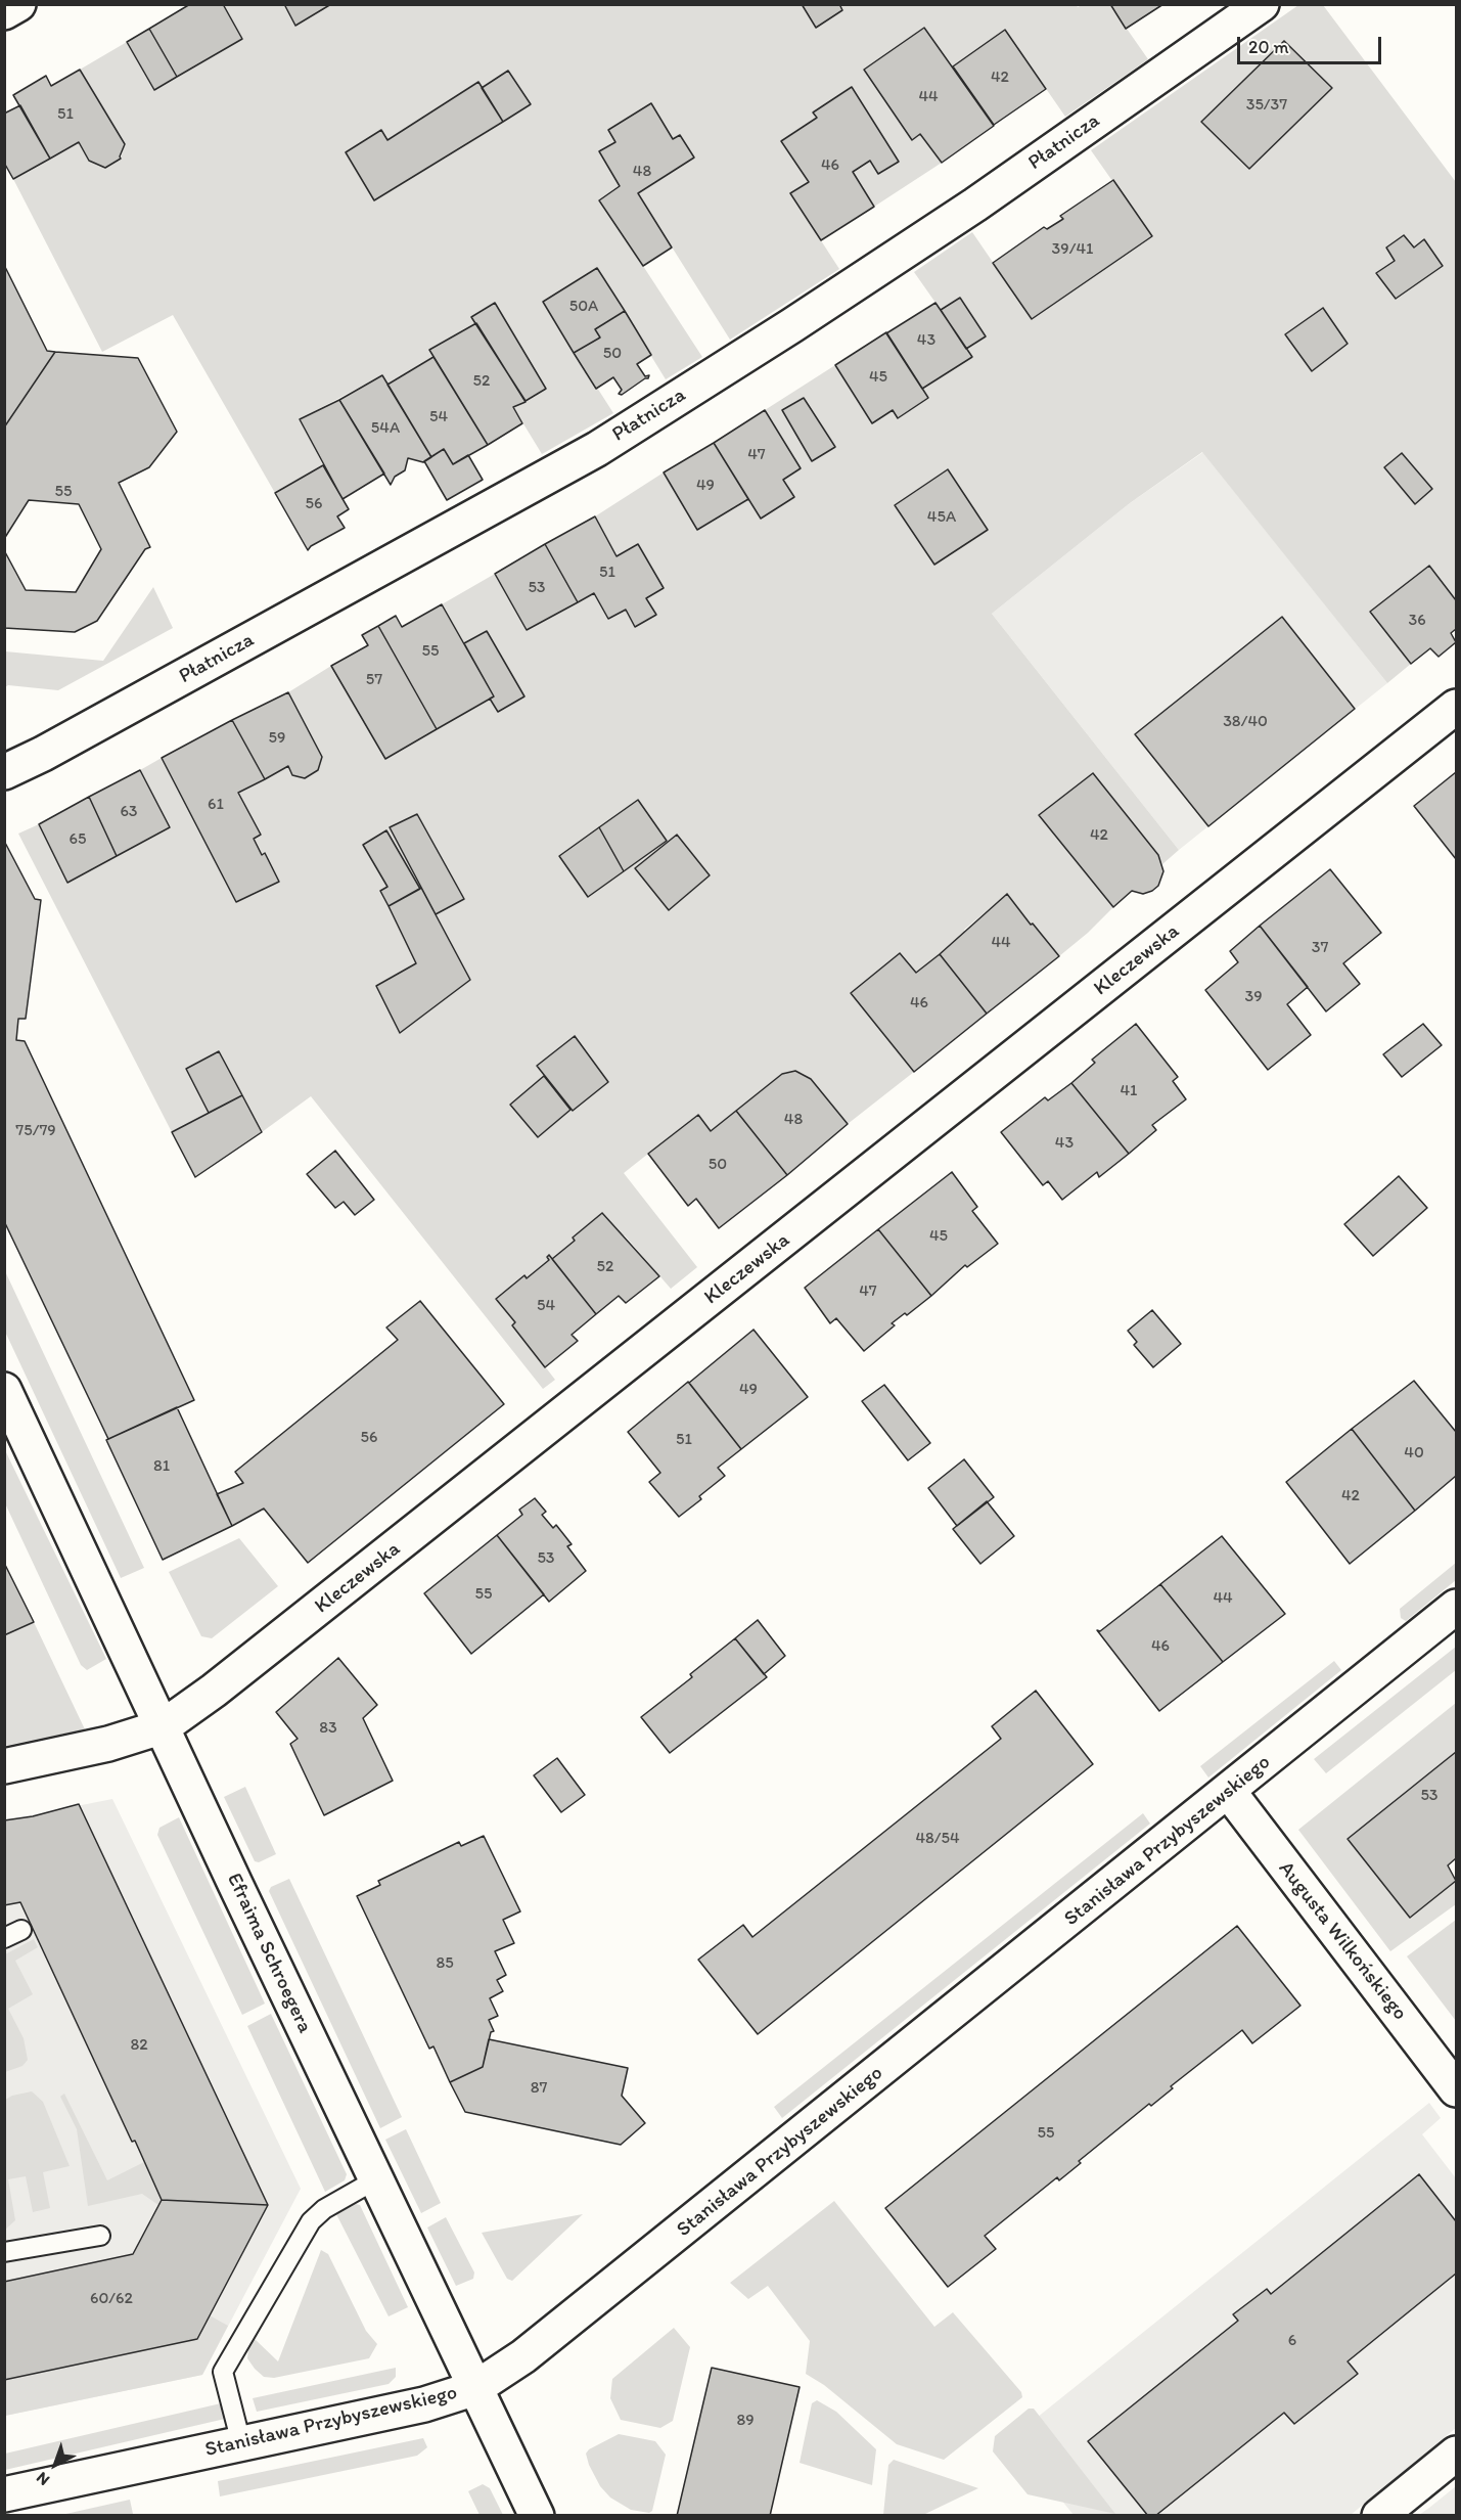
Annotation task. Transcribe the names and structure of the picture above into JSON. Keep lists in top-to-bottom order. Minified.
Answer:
{"streets":{"street":["Płatnicza","Kleczewska","Stanisława Przybyszewskiego","Augusta Wilkońskiego","Efraima Schroegera"]},"crossings":[["Kleczewska","Efraima Schroegera"],["Stanisława Przybyszewskiego","Augusta Wilkońskiego"],["Stanisława Przybyszewskiego","Efraima Schroegera"]],"house_numbers":["42","44","35/37","51","46","48","39/41","50A","43","50","45","52","54","54A","47","49","55","56","45A","51","53","36","55","57","38/40","59","61","63","42","65","44","37","39","46","41","48","75/79","43","50","45","52","47","54","49","56","51","40","81","42","53","55","44","46","83","53","48/54","85","82","87","55","60/62","6","89"],"scale_bar":"20 m","north":"bottom left"}
